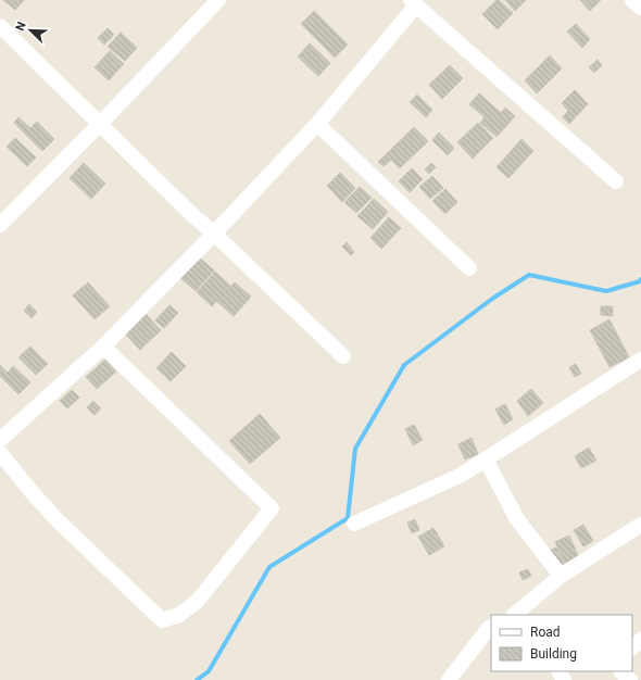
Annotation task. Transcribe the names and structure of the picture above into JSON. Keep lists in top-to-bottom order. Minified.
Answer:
{"legend":["Road","Building"],"north":"top left"}
